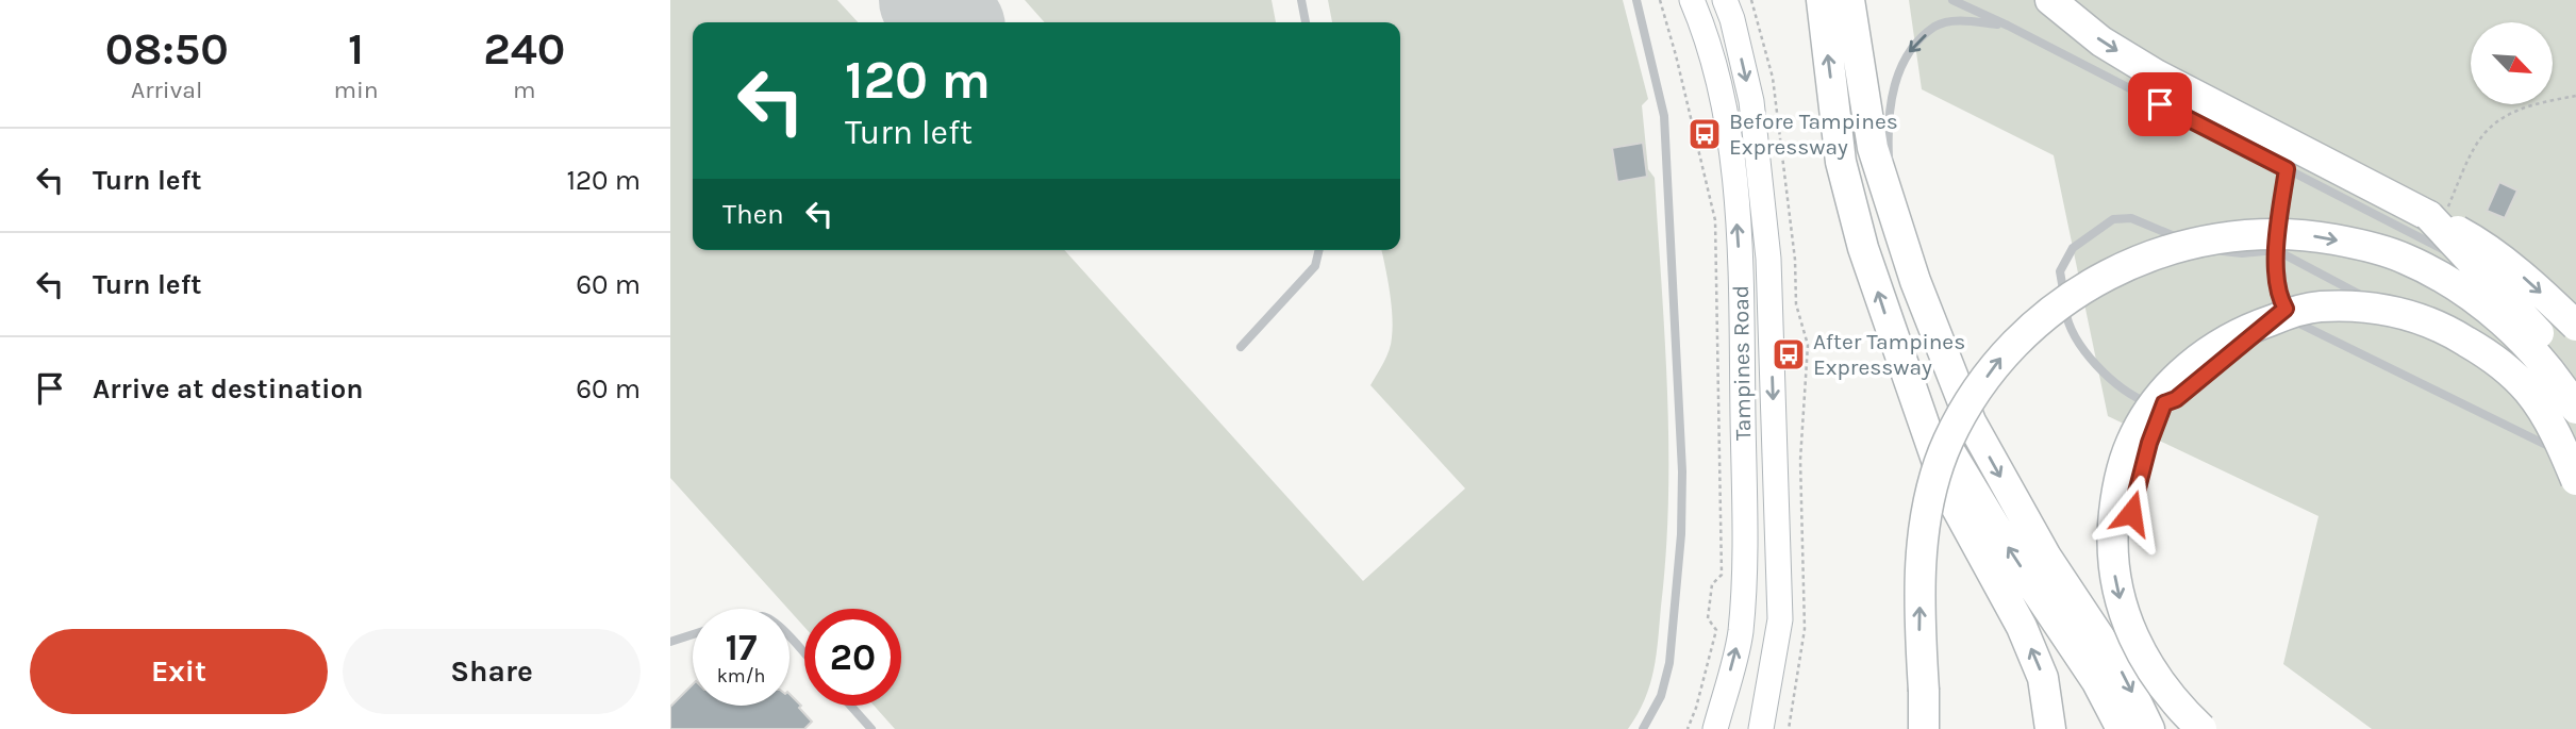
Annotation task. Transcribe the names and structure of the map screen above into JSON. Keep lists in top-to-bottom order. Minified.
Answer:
{"streets":{"main road":["Tampines Road"]},"places":{"bus stop":["Before Tampines Expressway","After Tampines Expressway"]},"north":"bottom right","page":{"eta":["08:50","Arrival","1","min","240","m"],"turn":["120 m","Turn left"],"list":[{"name":"Turn left","value":"120 m"},{"name":"Turn left","value":"60 m"},{"name":"Arrive at destination","value":"60 m"}],"then":"Then","speed":"17 km/h","limit":"20","buttons":["Exit","Share"]}}
